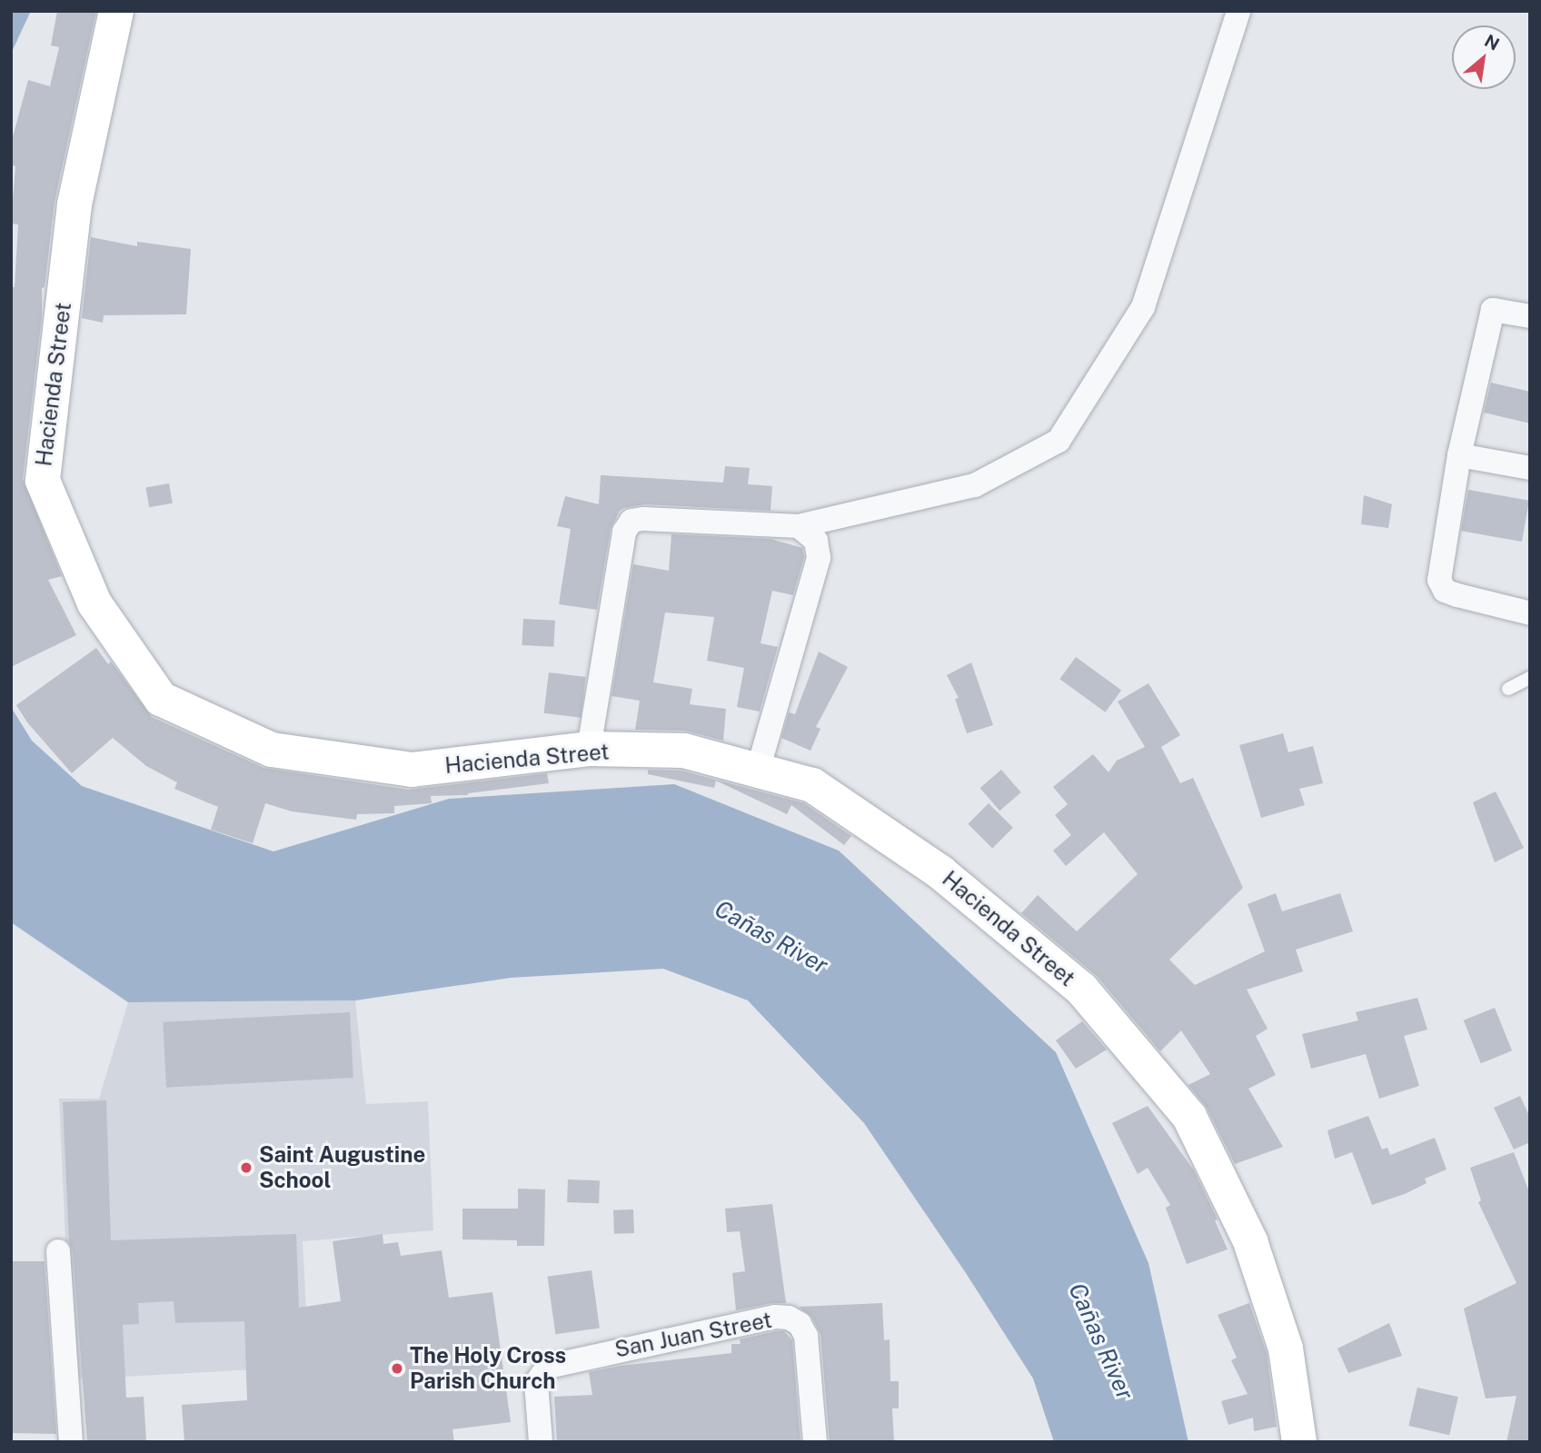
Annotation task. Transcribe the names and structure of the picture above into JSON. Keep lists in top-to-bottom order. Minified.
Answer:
{"streets":{"street":["Hacienda Street","San Juan Street"]},"water":["Cañas River"],"places":["Saint Augustine School","The Holy Cross Parish Church"],"north":"top right"}
